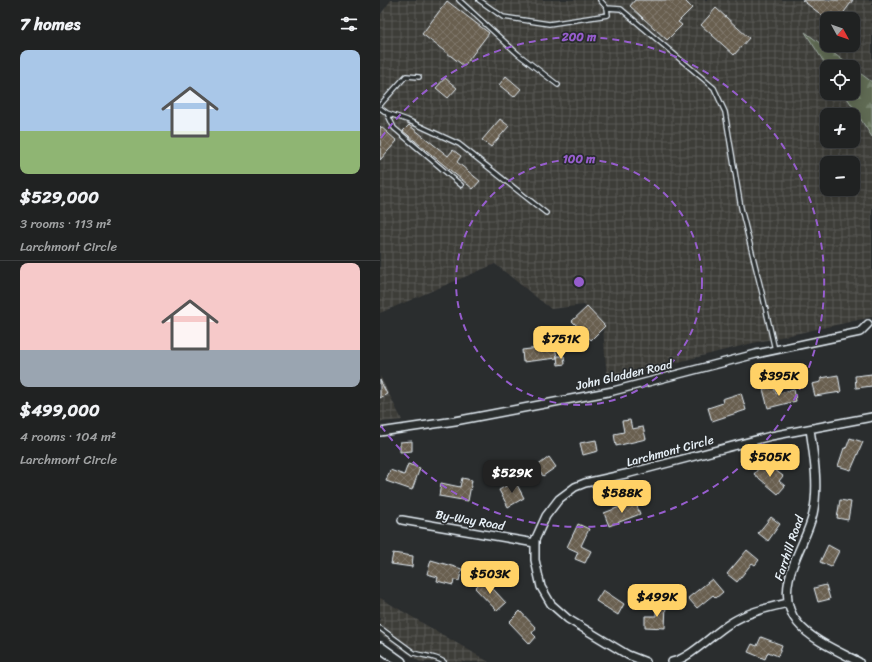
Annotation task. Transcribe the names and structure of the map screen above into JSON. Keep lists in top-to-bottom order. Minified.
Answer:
{"streets":{"street":["John Gladden Road","Larchmont Circle","By-Way Road","Farrhill Road"]},"crossings":[["Larchmont Circle","By-Way Road"],["Larchmont Circle","Farrhill Road"]],"north":"bottom right","page":{"heading":"7 homes","map_buttons":["+","−"],"list":[{"name":"$529,000","note":"3 rooms · 113 m² · Larchmont Circle"},{"name":"$499,000","note":"4 rooms · 104 m² · Larchmont Circle"}],"price":["$751K","$395K","$505K","$529K","$588K","$503K","$499K"]},"rings":["200 m","100 m"]}
